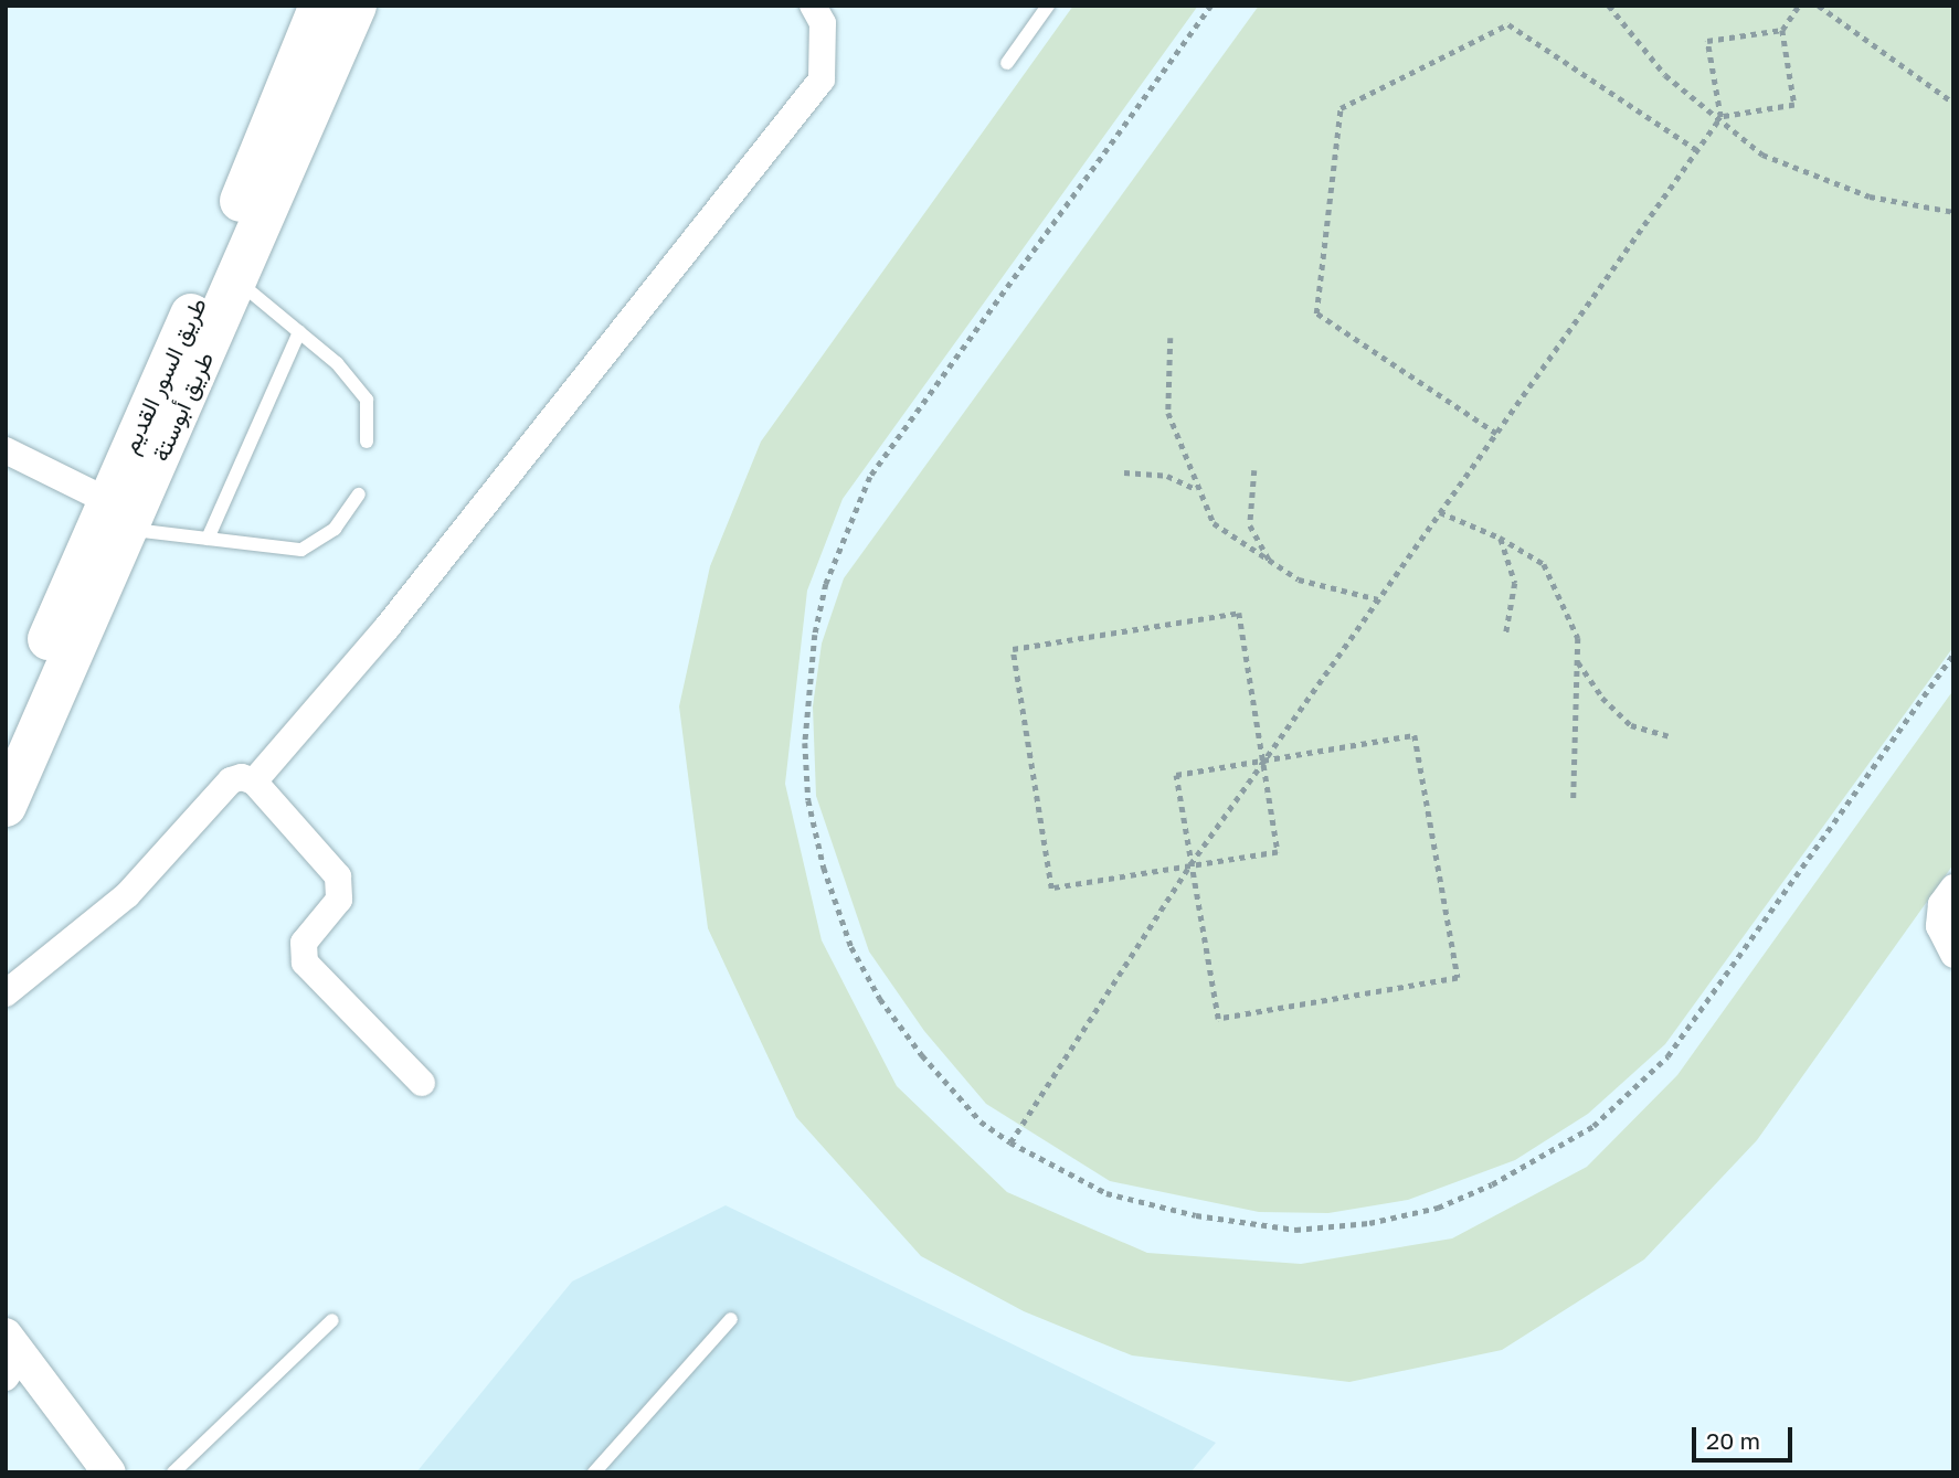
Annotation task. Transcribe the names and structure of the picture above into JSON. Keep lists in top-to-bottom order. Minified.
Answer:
{"streets":{"main road":["طريق السور القديم","طريق أبوستة"]},"crossings":[["طريق السور القديم","طريق أبوستة"]],"scale_bar":"20 m"}
